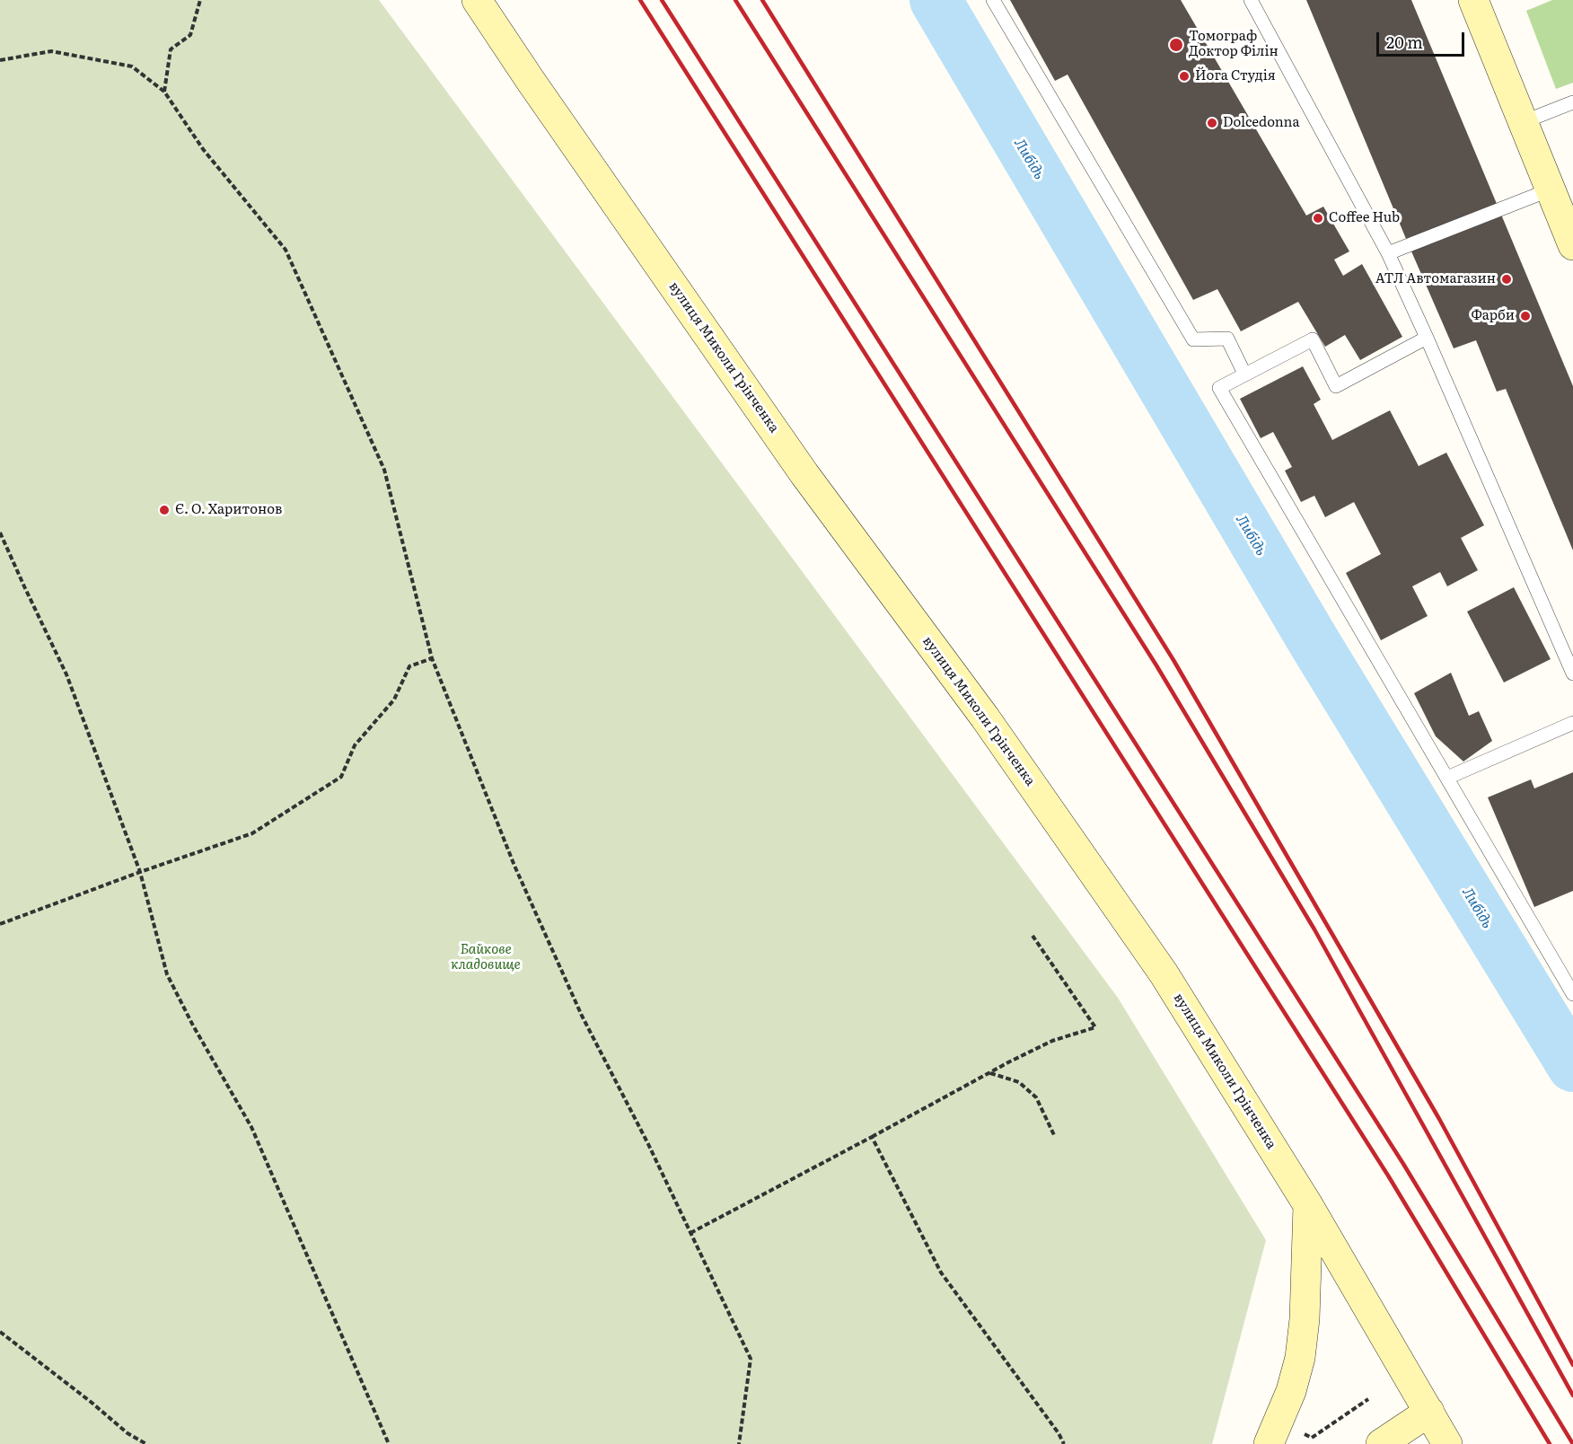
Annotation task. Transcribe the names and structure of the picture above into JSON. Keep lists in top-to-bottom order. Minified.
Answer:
{"streets":{"main road":["вулиця Миколи Грінченка"]},"water":["Либідь"],"parks":["Байкове кладовище"],"places":["Томограф Доктор Філін","Йога Студія","Dolcedonna","Coffee Hub","АТЛ Автомагазин","Фарби","Є. О. Харитонов"],"scale_bar":"20 m"}
